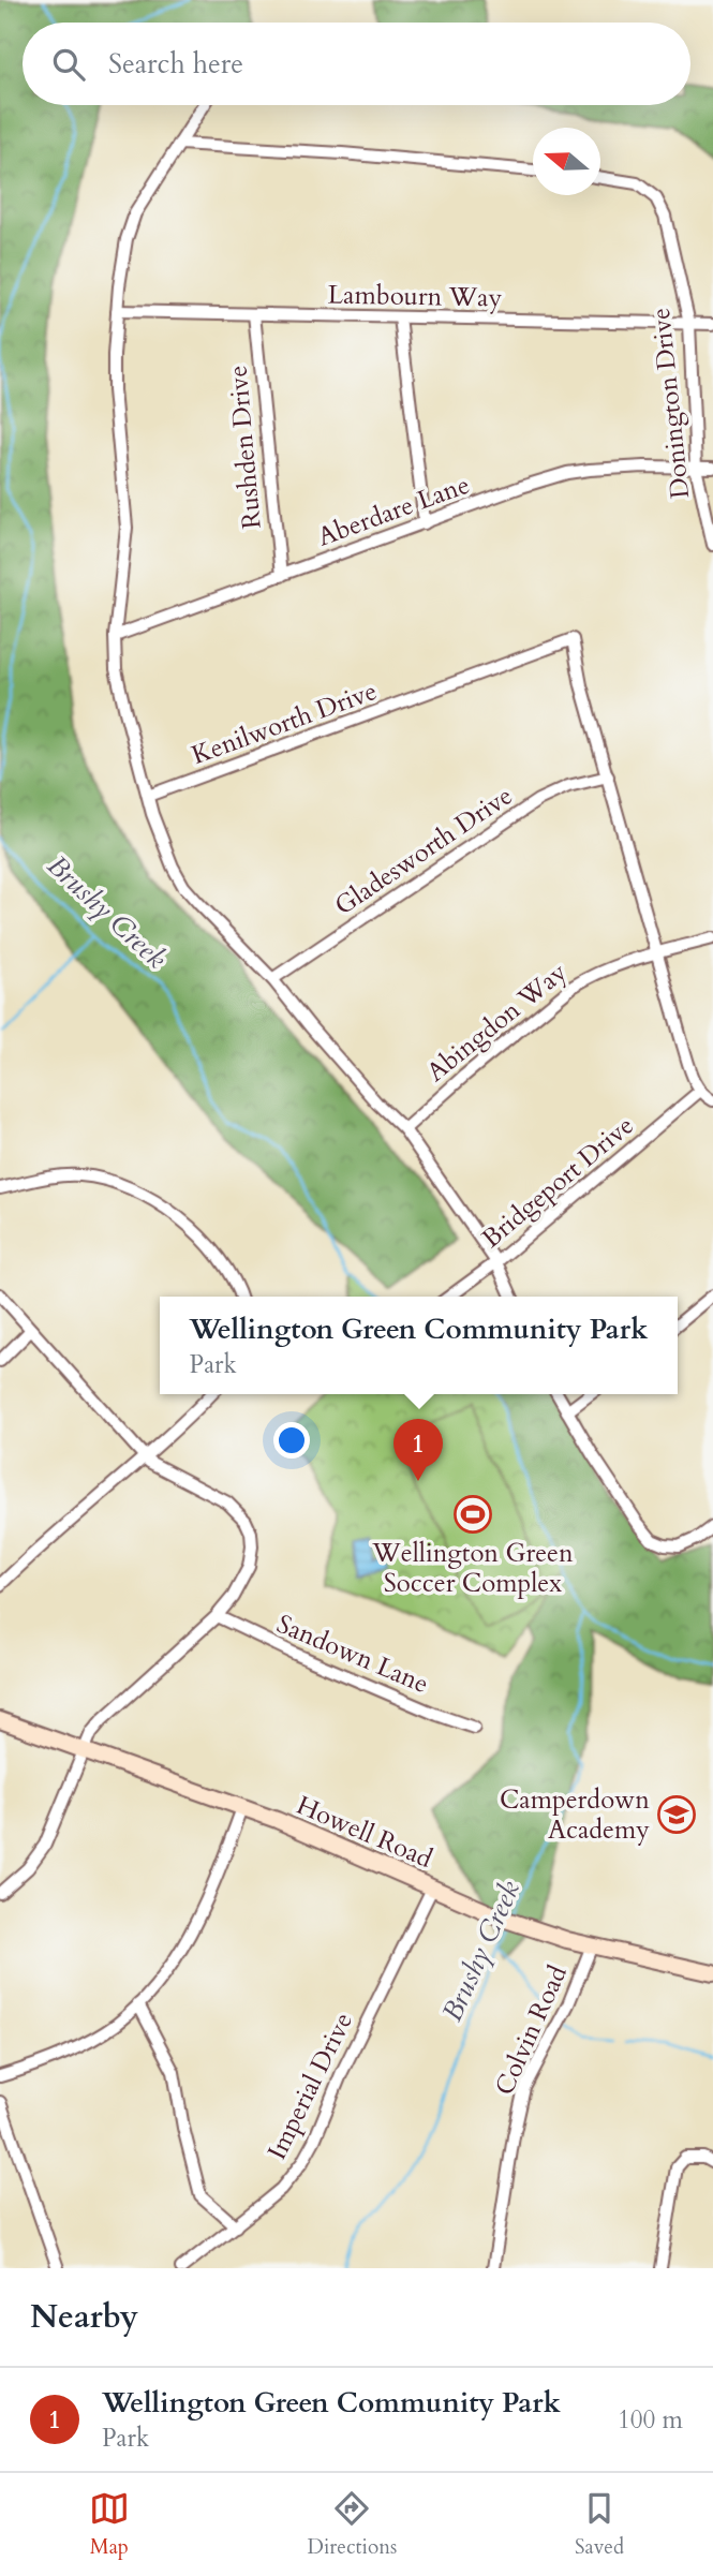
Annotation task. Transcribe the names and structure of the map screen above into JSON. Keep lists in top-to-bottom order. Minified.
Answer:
{"streets":{"main road":["Howell Road"],"street":["Lambourn Way","Donington Drive","Rushden Drive","Aberdare Lane","Kenilworth Drive","Gladesworth Drive","Abingdon Way","Bridgeport Drive","Sandown Lane","Colvin Road","Imperial Drive"]},"crossings":[["Lambourn Way","Donington Drive"],["Lambourn Way","Rushden Drive"],["Donington Drive","Aberdare Lane"],["Rushden Drive","Aberdare Lane"],["Kenilworth Drive","Gladesworth Drive"],["Kenilworth Drive","Abingdon Way"],["Kenilworth Drive","Bridgeport Drive"],["Howell Road","Colvin Road"],["Howell Road","Imperial Drive"]],"water":["Brushy Creek"],"places":{"sports":["Wellington Green Soccer Complex"],"school or university":["Camperdown Academy"]},"north":"left","page":{"search":"Search here","popup":["Wellington Green Community Park","Park"],"pins":"1","heading":"Nearby","list":[{"mark":"1","name":"Wellington Green Community Park","note":"Park","value":"100 m"}],"nav":["Map","Directions","Saved"]}}
